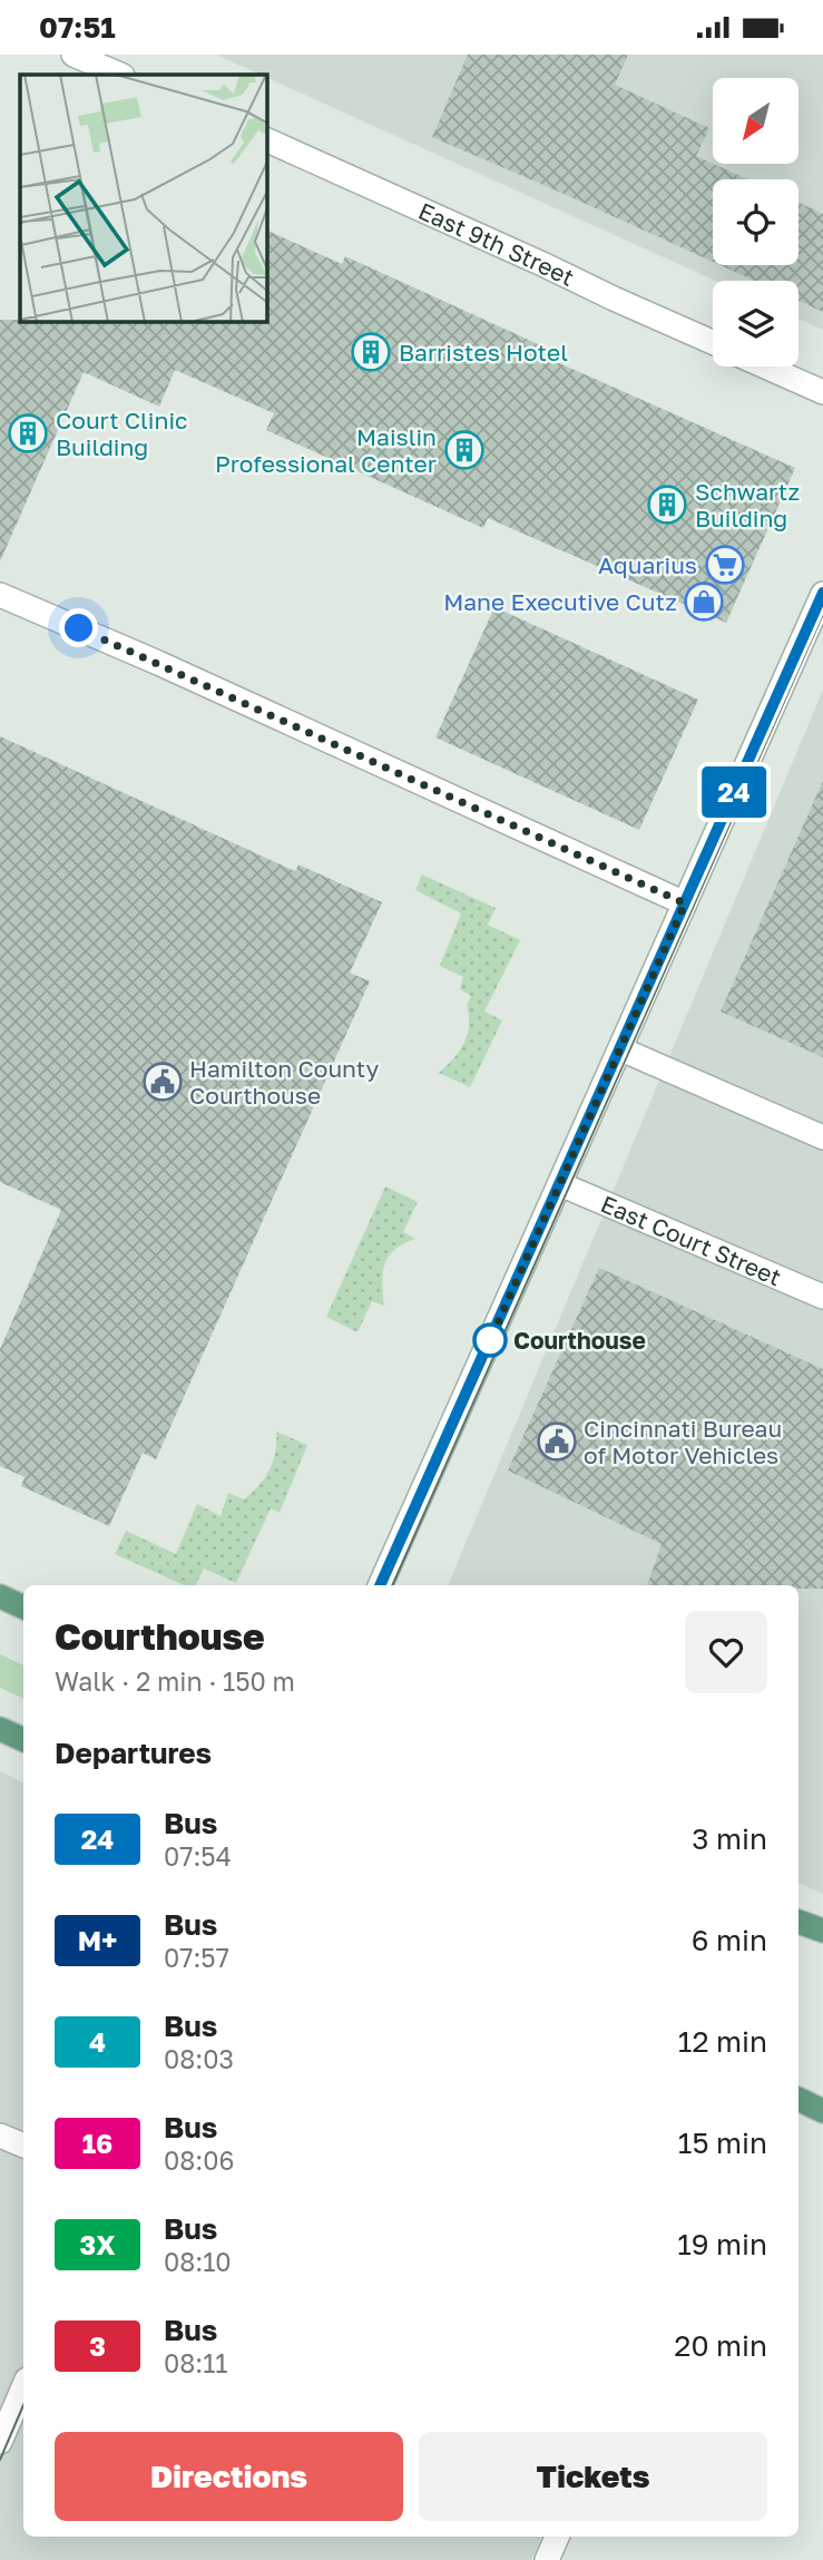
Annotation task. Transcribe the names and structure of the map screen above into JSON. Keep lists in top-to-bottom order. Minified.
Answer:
{"streets":{"street":["East 9th Street","East Court Street"]},"places":{"building":["Barristes Hotel","Court Clinic Building","Maislin Professional Center","Schwartz Building"],"supermarket":["Aquarius"],"shop":["Mane Executive Cutz"],"public building":["Hamilton County Courthouse","Cincinnati Bureau of Motor Vehicles"],"other":["Courthouse"]},"lines":["bus line 24"],"north":"bottom left","page":{"status":"07:51","on_map":"24","heading":[["Courthouse","Walk · 2 min · 150 m"],"Departures"],"list":[{"mark":"24","name":"Bus","note":"07:54","value":"3 min"},{"mark":"M+","name":"Bus","note":"07:57","value":"6 min"},{"mark":"4","name":"Bus","note":"08:03","value":"12 min"},{"mark":"16","name":"Bus","note":"08:06","value":"15 min"},{"mark":"3X","name":"Bus","note":"08:10","value":"19 min"},{"mark":"3","name":"Bus","note":"08:11","value":"20 min"}],"buttons":["Directions","Tickets"]}}
